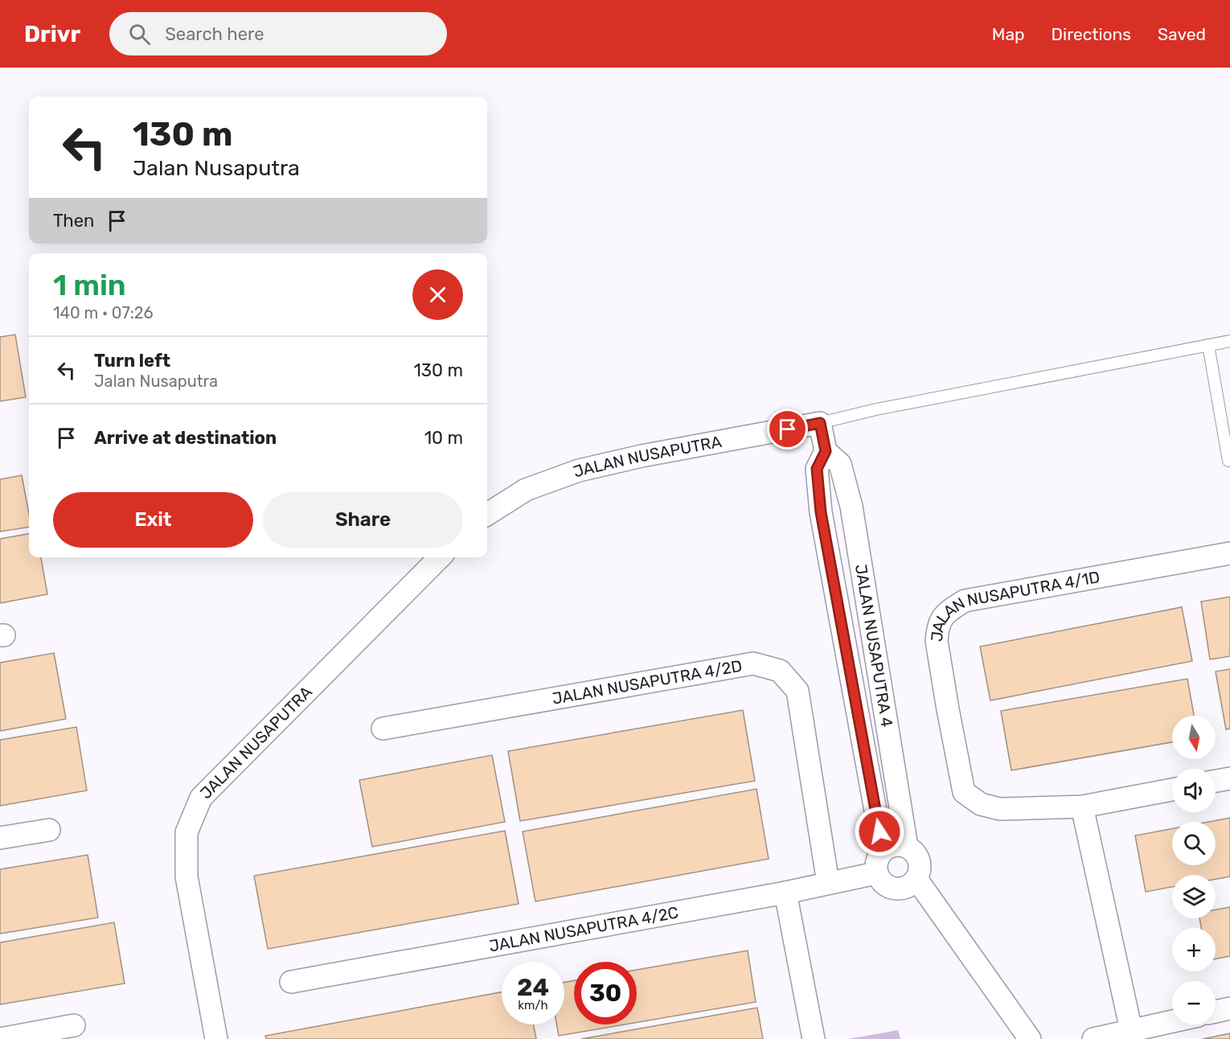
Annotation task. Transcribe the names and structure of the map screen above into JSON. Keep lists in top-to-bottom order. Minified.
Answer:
{"streets":{"street":["JALAN NUSAPUTRA","JALAN NUSAPUTRA 4/1D","JALAN NUSAPUTRA 4","JALAN NUSAPUTRA 4/2D","JALAN NUSAPUTRA 4/2C"]},"crossings":[["JALAN NUSAPUTRA 4","JALAN NUSAPUTRA 4/2C"],["JALAN NUSAPUTRA 4/2D","JALAN NUSAPUTRA 4/2C"]],"north":"bottom","page":{"header":"Drivr","search":"Search here","nav":["Map","Directions","Saved"],"turn":["130 m","Jalan Nusaputra"],"then":"Then","heading":["1 min","140 m · 07:26"],"list":[{"name":"Turn left","note":"Jalan Nusaputra","value":"130 m"},{"name":"Arrive at destination","value":"10 m"}],"buttons":["Exit","Share"],"map_buttons":["+","−"],"speed":"24 km/h","limit":"30"}}
